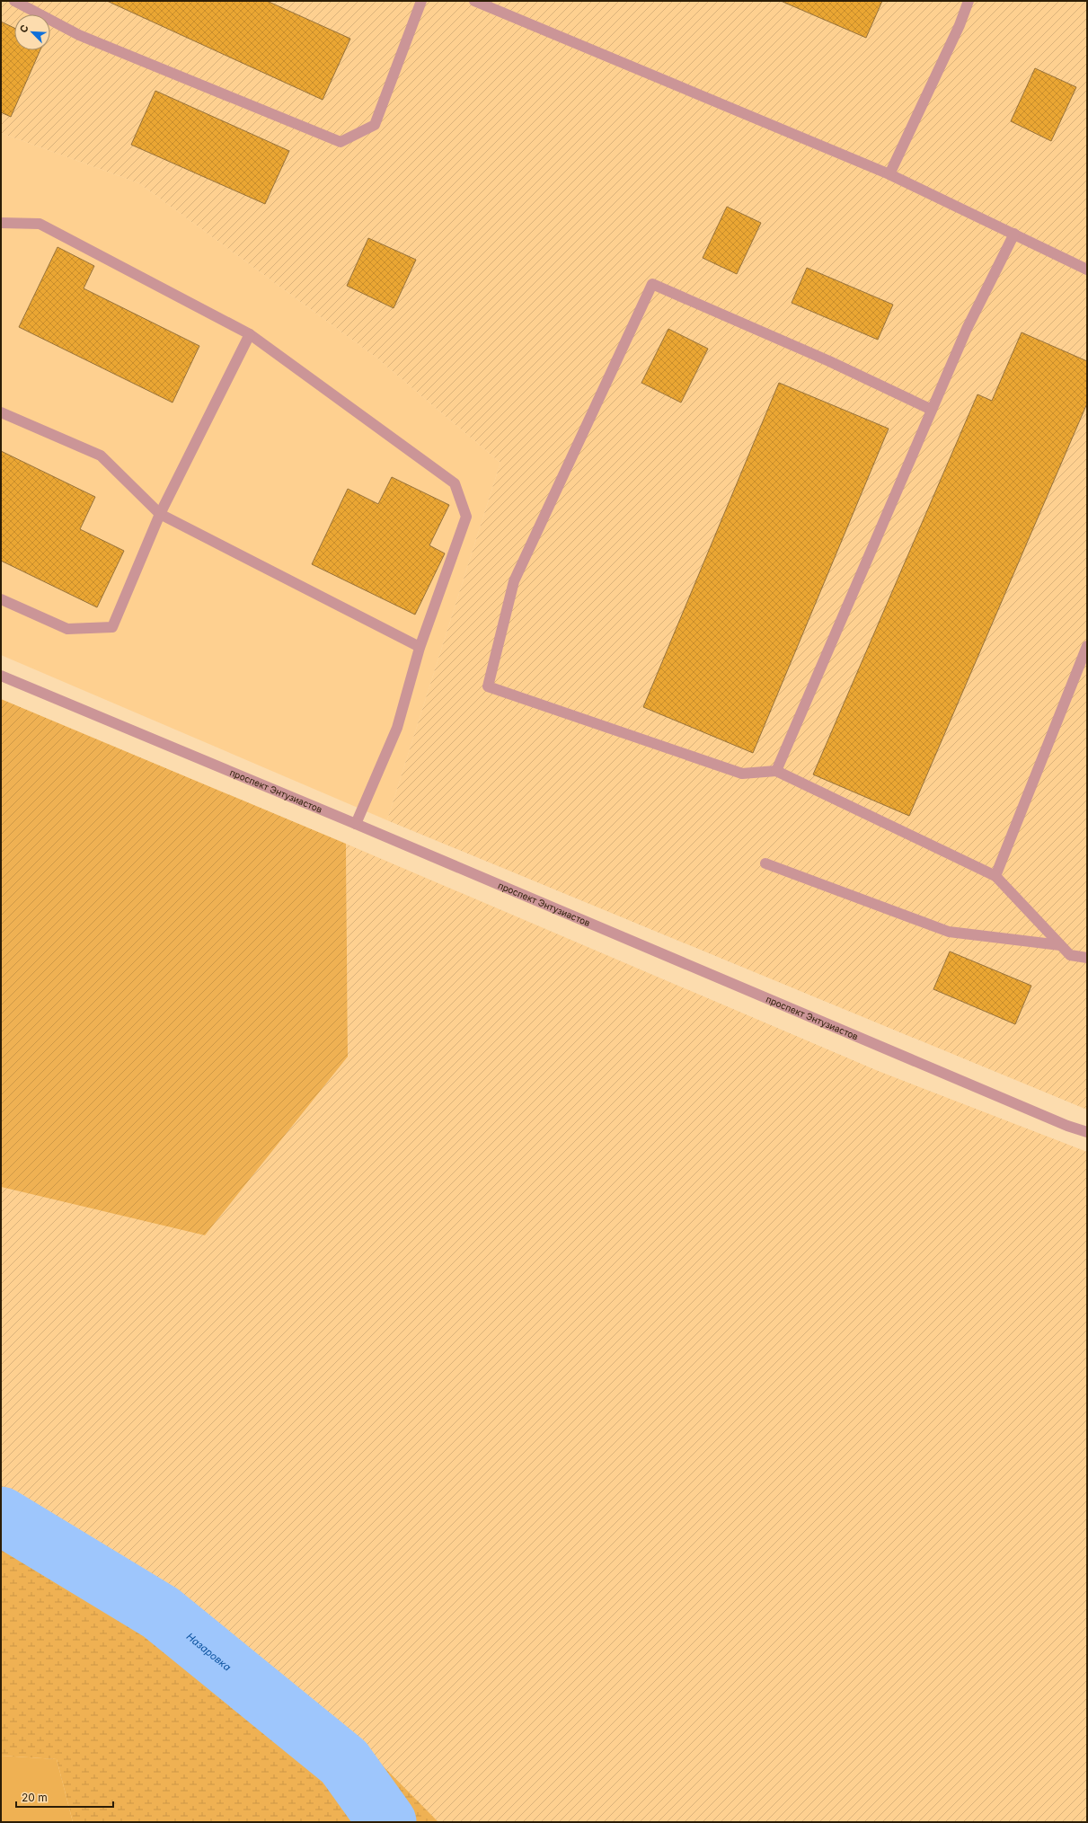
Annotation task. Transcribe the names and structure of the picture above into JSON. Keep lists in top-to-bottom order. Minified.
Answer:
{"streets":{"street":["проспект Энтузиастов"]},"water":["Назаровка"],"scale_bar":"20 m","north":"top left"}
